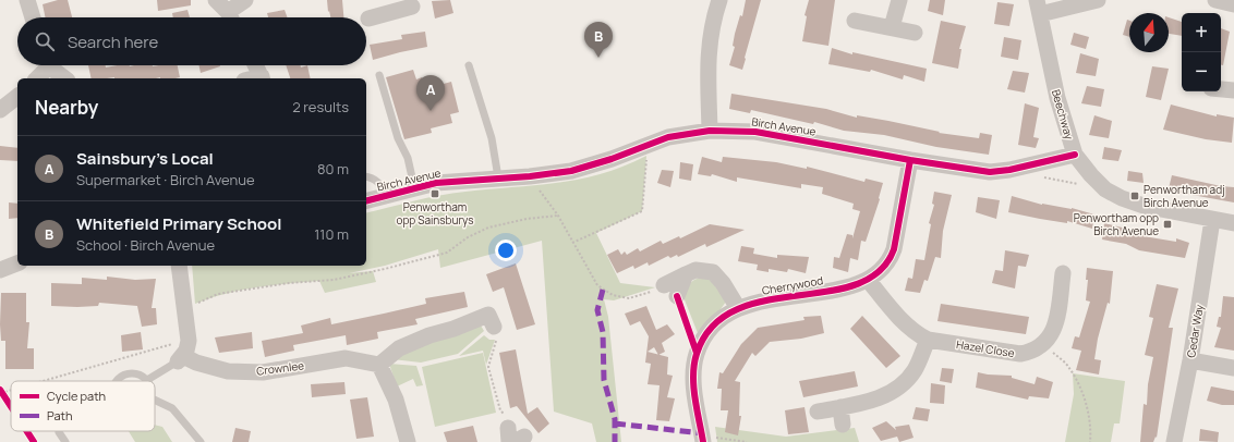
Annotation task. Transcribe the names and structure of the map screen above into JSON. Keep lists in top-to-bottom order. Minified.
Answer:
{"streets":{"street":["Beechway","Birch Avenue","Cherrywood","Cedar Way","Hazel Close","Crownlee"]},"crossings":[["Beechway","Birch Avenue"],["Beechway","Cedar Way"],["Birch Avenue","Cherrywood"],["Cherrywood","Hazel Close"]],"places":{"transit":["Penwortham opp Sainsburys","Penwortham adj Birch Avenue","Penwortham opp Birch Avenue"]},"legend":["Cycle path","Path"],"north":"top","page":{"map_buttons":["+","−"],"search":"Search here","pins":["B","A"],"heading":["Nearby","2 results"],"list":[{"mark":"A","name":"Sainsbury's Local","note":"Supermarket · Birch Avenue","value":"80 m"},{"mark":"B","name":"Whitefield Primary School","note":"School · Birch Avenue","value":"110 m"}]}}
